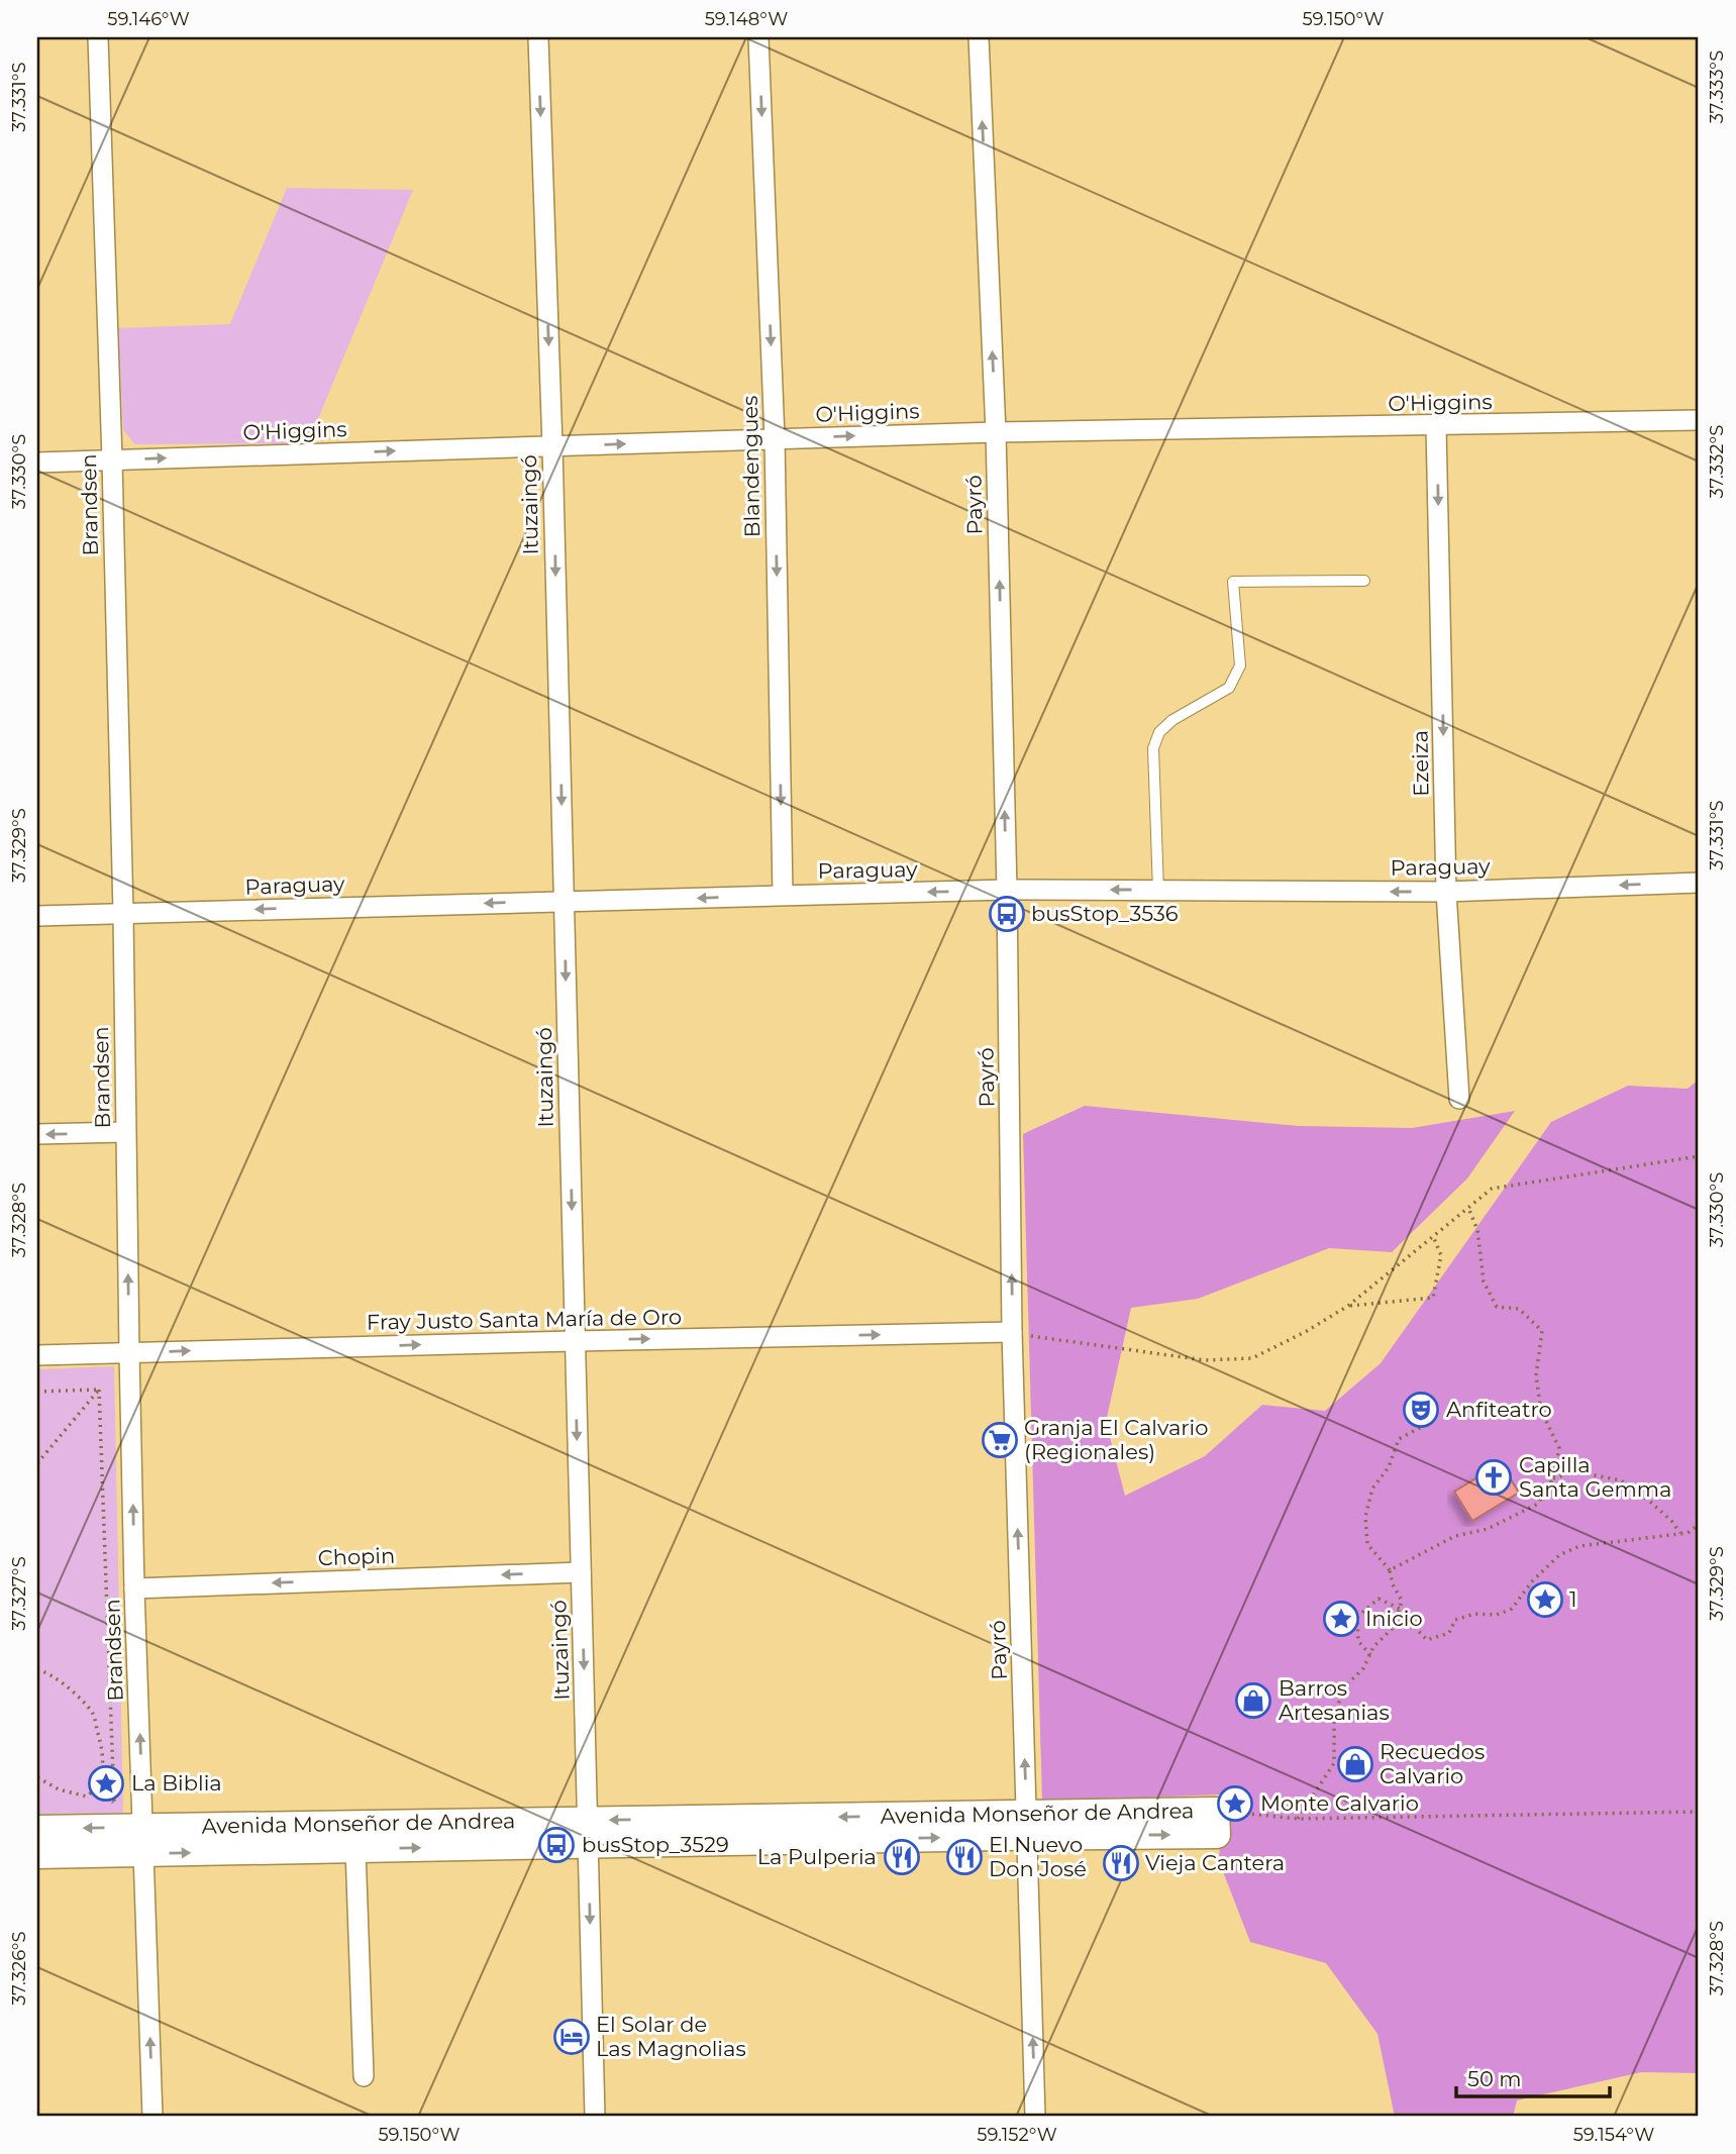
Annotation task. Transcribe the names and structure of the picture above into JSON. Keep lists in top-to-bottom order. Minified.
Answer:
{"streets":{"street":["O'Higgins","Blandengues","Brandsen","Ituzaingó","Payró","Ezeiza","Paraguay","Fray Justo Santa María de Oro","Chopin","Avenida Monseñor de Andrea"]},"crossings":[["O'Higgins","Blandengues"],["O'Higgins","Brandsen"],["O'Higgins","Ituzaingó"],["O'Higgins","Payró"],["O'Higgins","Ezeiza"],["Blandengues","Paraguay"],["Brandsen","Paraguay"],["Brandsen","Fray Justo Santa María de Oro"],["Brandsen","Chopin"],["Brandsen","Avenida Monseñor de Andrea"],["Ituzaingó","Paraguay"],["Ituzaingó","Fray Justo Santa María de Oro"],["Ituzaingó","Chopin"],["Ituzaingó","Avenida Monseñor de Andrea"],["Payró","Paraguay"],["Payró","Fray Justo Santa María de Oro"],["Payró","Avenida Monseñor de Andrea"],["Ezeiza","Paraguay"]],"one_way":["O'Higgins","Blandengues","Brandsen","Ituzaingó","Payró","Ezeiza","Paraguay","Fray Justo Santa María de Oro","Chopin"],"places":{"bus stop":["busStop_3536","busStop_3529"],"theatre":["Anfiteatro"],"supermarket":["Granja El Calvario (Regionales)"],"church":["Capilla Santa Gemma"],"place":["1","Inicio","La Biblia","Monte Calvario"],"shop":["Barros Artesanias","Recuedos Calvario"],"restaurant":["La Pulperia","El Nuevo Don José","Vieja Cantera"],"hotel":["El Solar de Las Magnolias"]},"scale_bar":"50 m","coordinates":["59.146°W","59.148°W","59.150°W","37.333°S","37.331°S","37.332°S","37.330°S","37.329°S","37.328°S","37.327°S","37.326°S","59.152°W","59.154°W"]}
